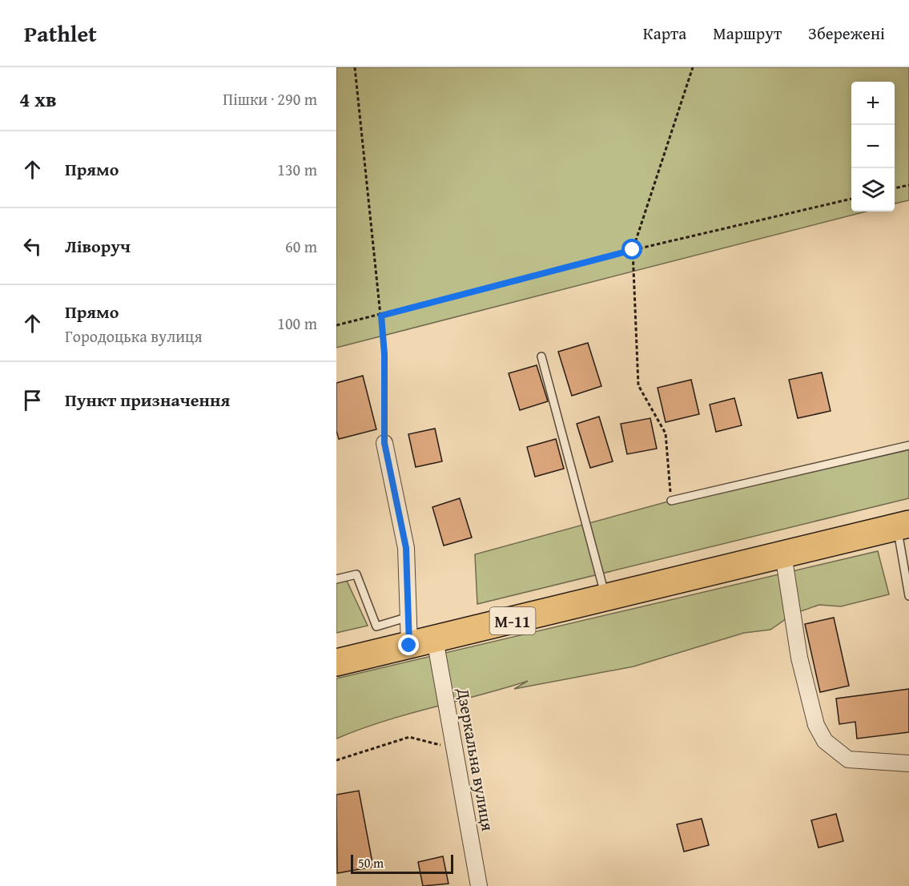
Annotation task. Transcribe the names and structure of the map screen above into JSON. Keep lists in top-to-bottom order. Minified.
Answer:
{"streets":{"highway":["М-11"],"street":["Дзеркальна вулиця"]},"crossings":[["М-11","Дзеркальна вулиця"]],"scale_bar":"50 m","page":{"header":"Pathlet","nav":["Карта","Маршрут","Збережені"],"heading":["4 хв","Пішки · 290 m"],"map_buttons":["+","−"],"list":[["Прямо","130 m"],["Ліворуч","60 m"],["Прямо","Городоцька вулиця","100 m"],"Пункт призначення"],"scale":"50 m"}}
